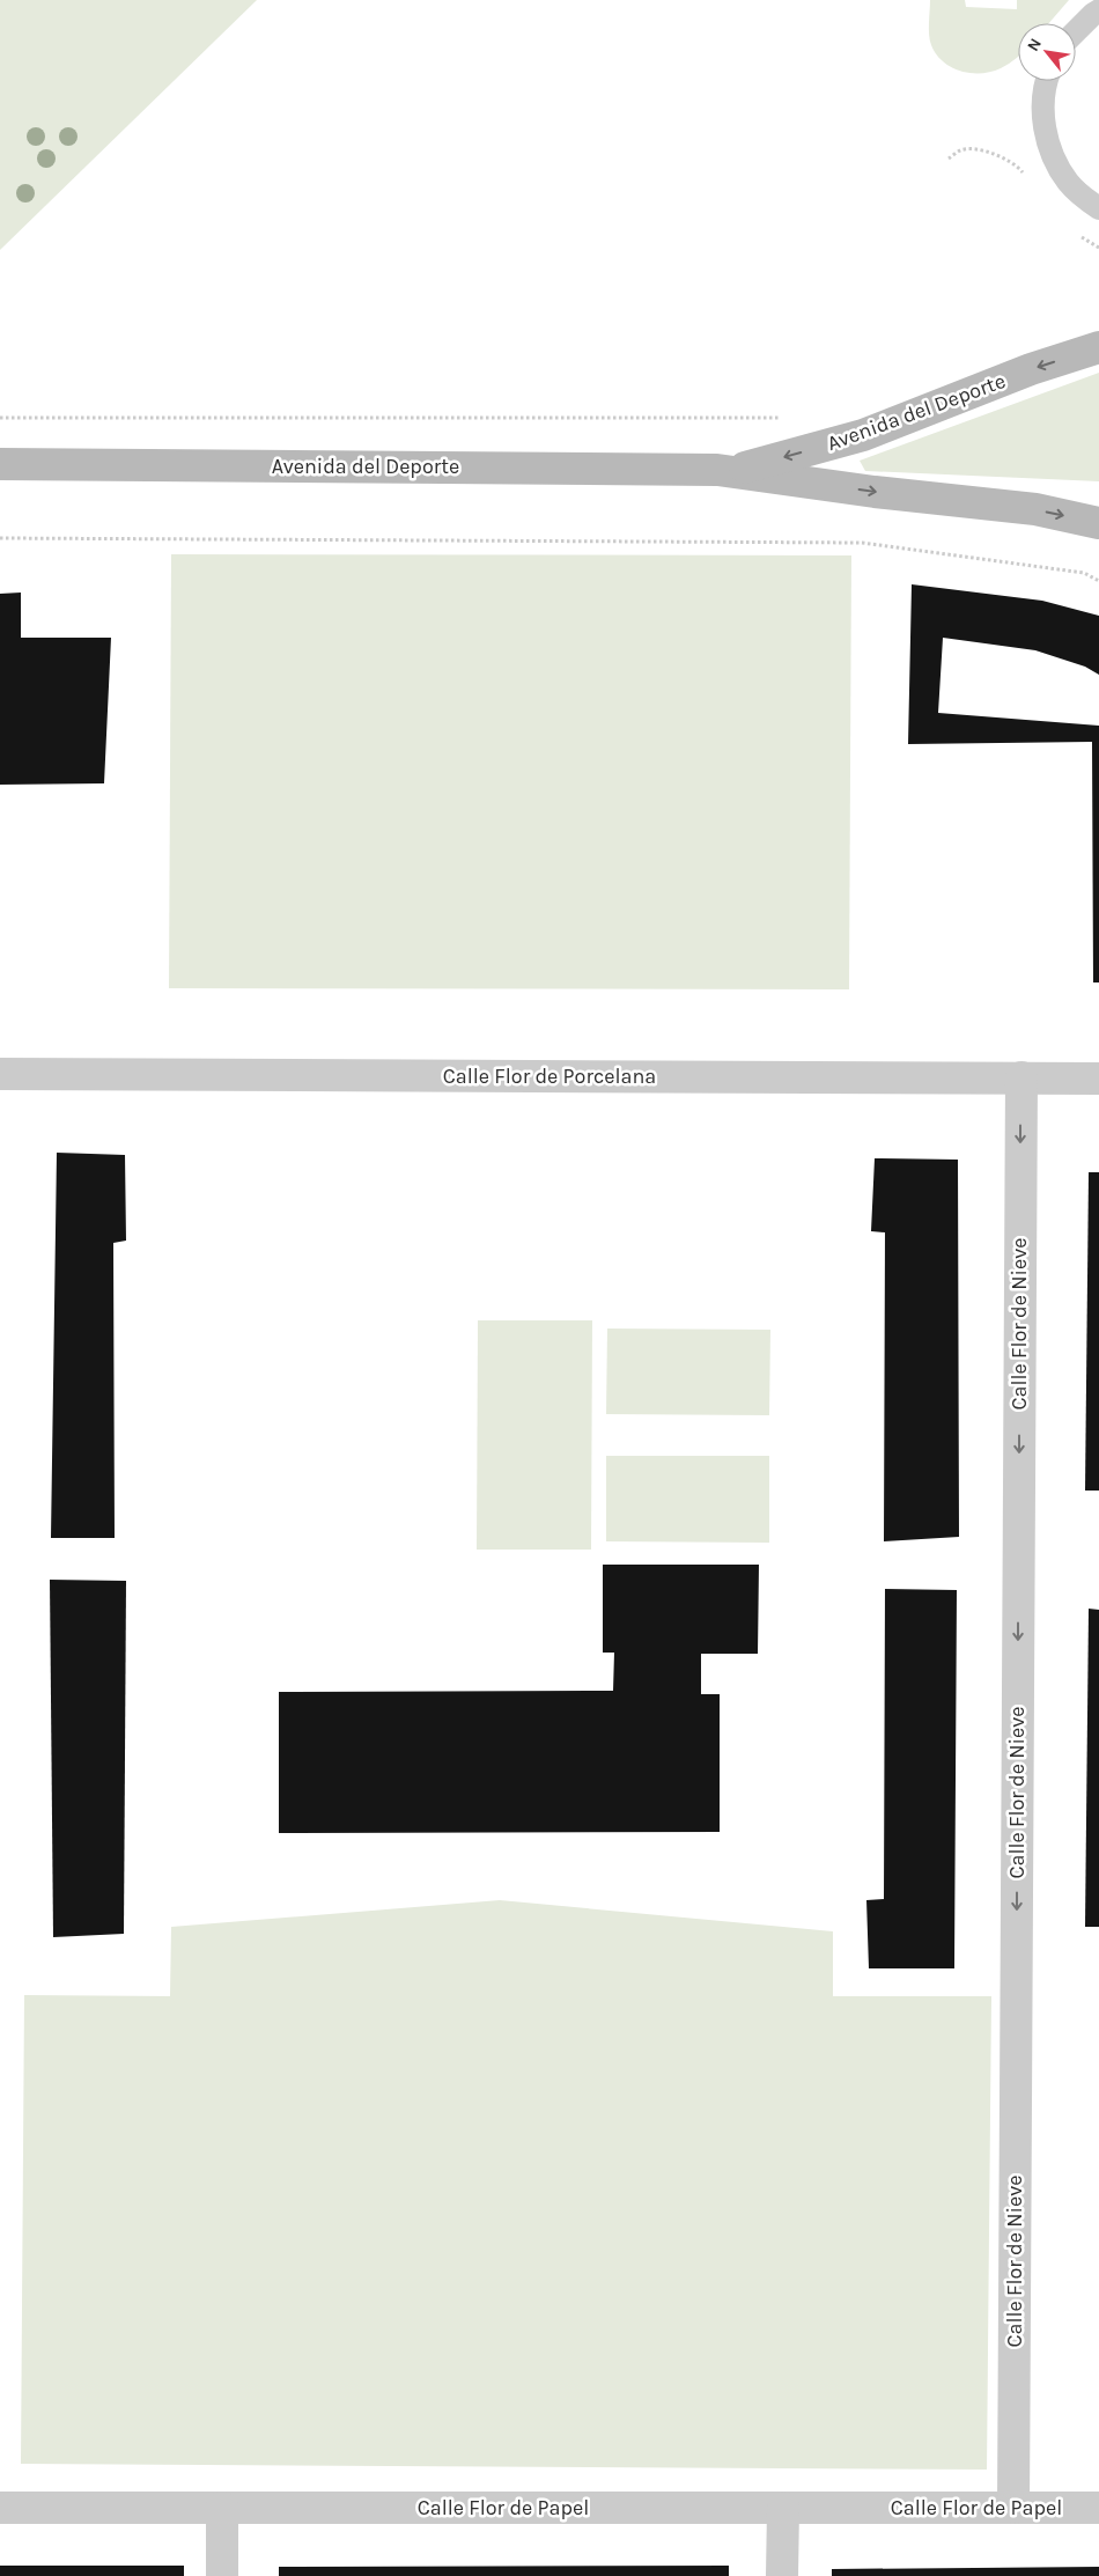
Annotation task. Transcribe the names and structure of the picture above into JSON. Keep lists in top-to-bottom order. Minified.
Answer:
{"streets":{"street":["Avenida del Deporte","Calle Flor de Porcelana","Calle Flor de Nieve","Calle Flor de Papel"]},"crossings":[["Calle Flor de Porcelana","Calle Flor de Nieve"],["Calle Flor de Nieve","Calle Flor de Papel"]],"one_way":["Calle Flor de Nieve"],"north":"top left"}
